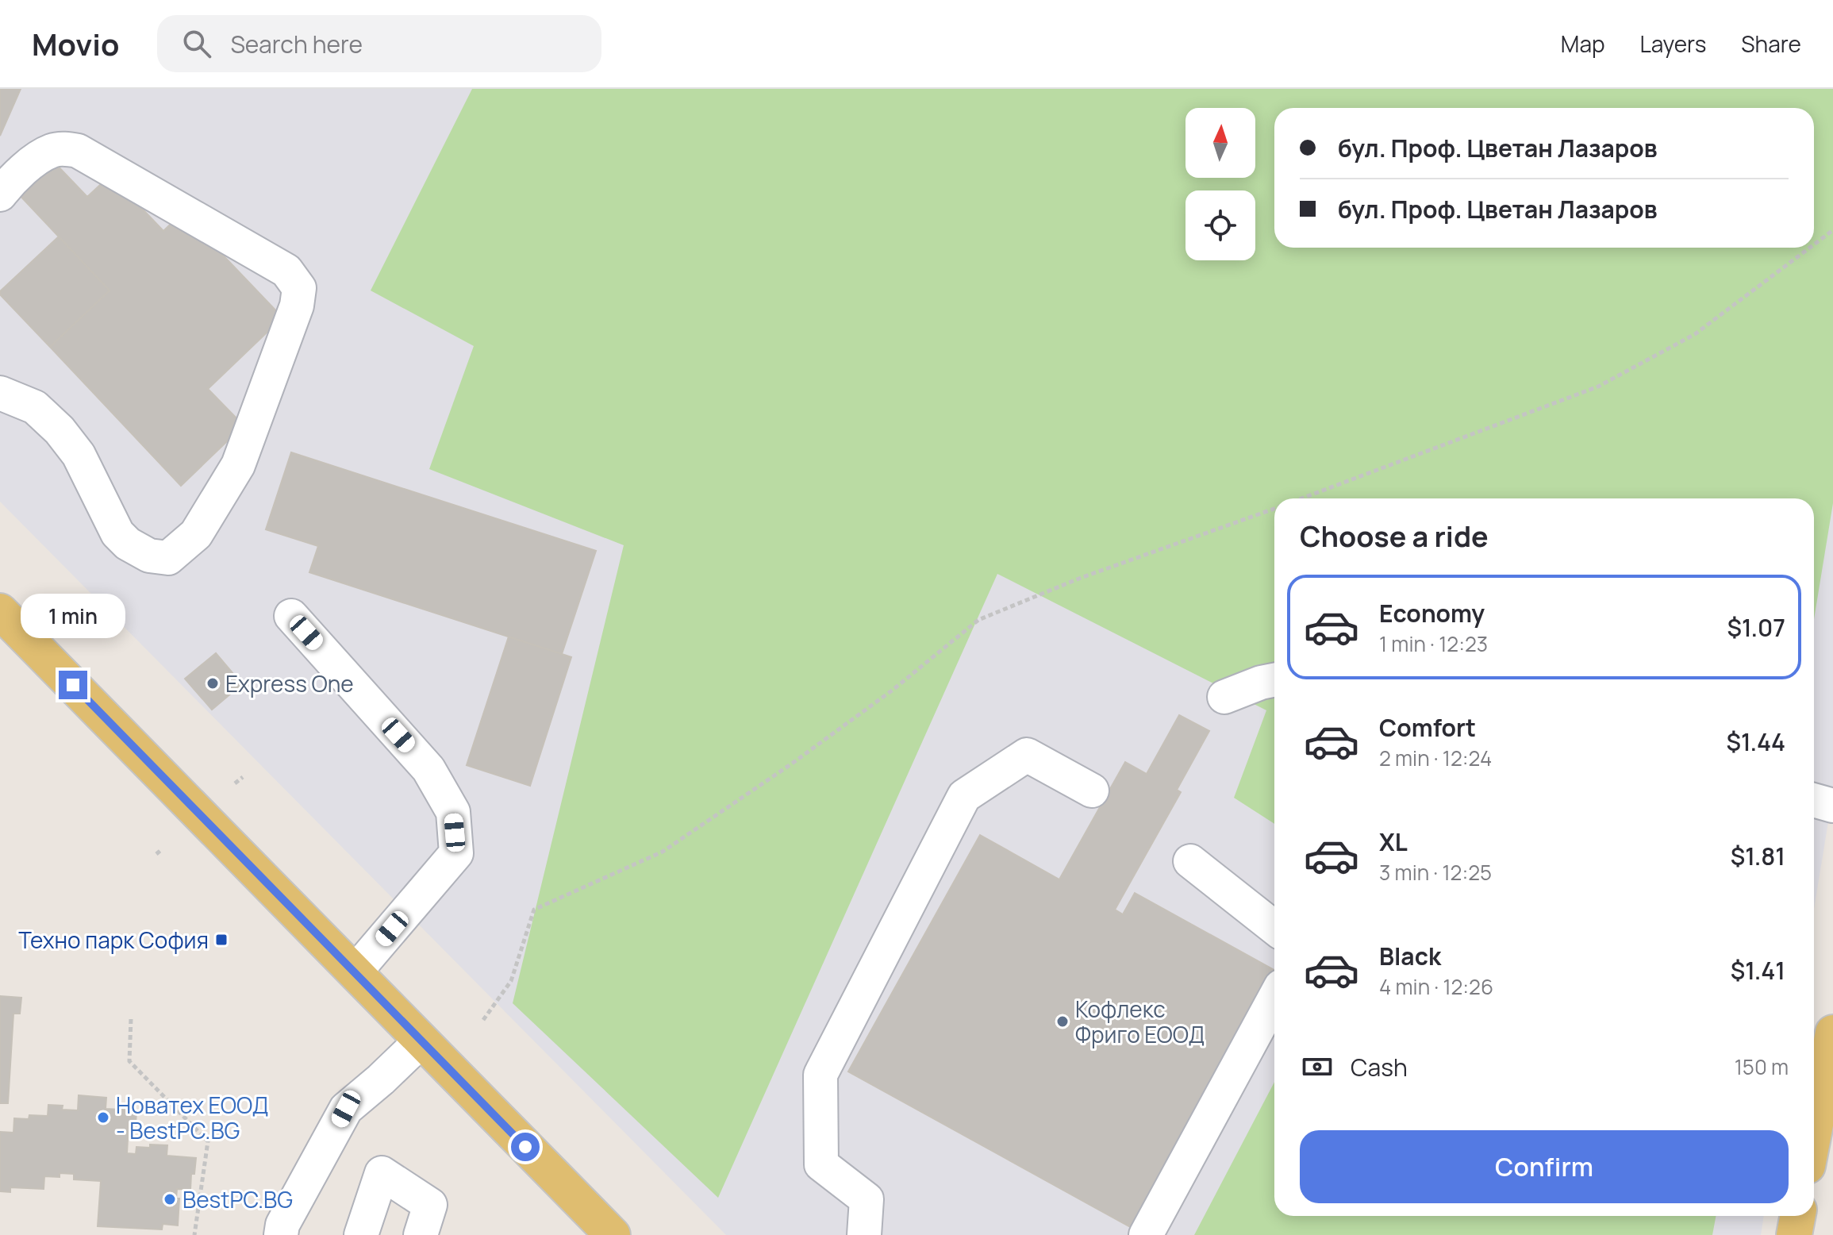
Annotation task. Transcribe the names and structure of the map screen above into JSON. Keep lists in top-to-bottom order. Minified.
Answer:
{"places":{"other":["Express One","Кофлекс Фриго ЕООД","Новатех ЕООД - BestPC.BG","BestPC.BG"],"transit":["Техно парк София"]},"north":"top","page":{"header":"Movio","search":"Search here","nav":["Map","Layers","Share"],"banner":["бул. Проф. Цветан Лазаров","бул. Проф. Цветан Лазаров"],"heading":"Choose a ride","list":[{"name":"Economy","note":"1 min · 12:23","value":"$1.07"},{"name":"Comfort","note":"2 min · 12:24","value":"$1.44"},{"name":"XL","note":"3 min · 12:25","value":"$1.81"},{"name":"Black","note":"4 min · 12:26","value":"$1.41"}],"bubble":"1 min","pay":["Cash","150 m"],"buttons":"Confirm"}}
